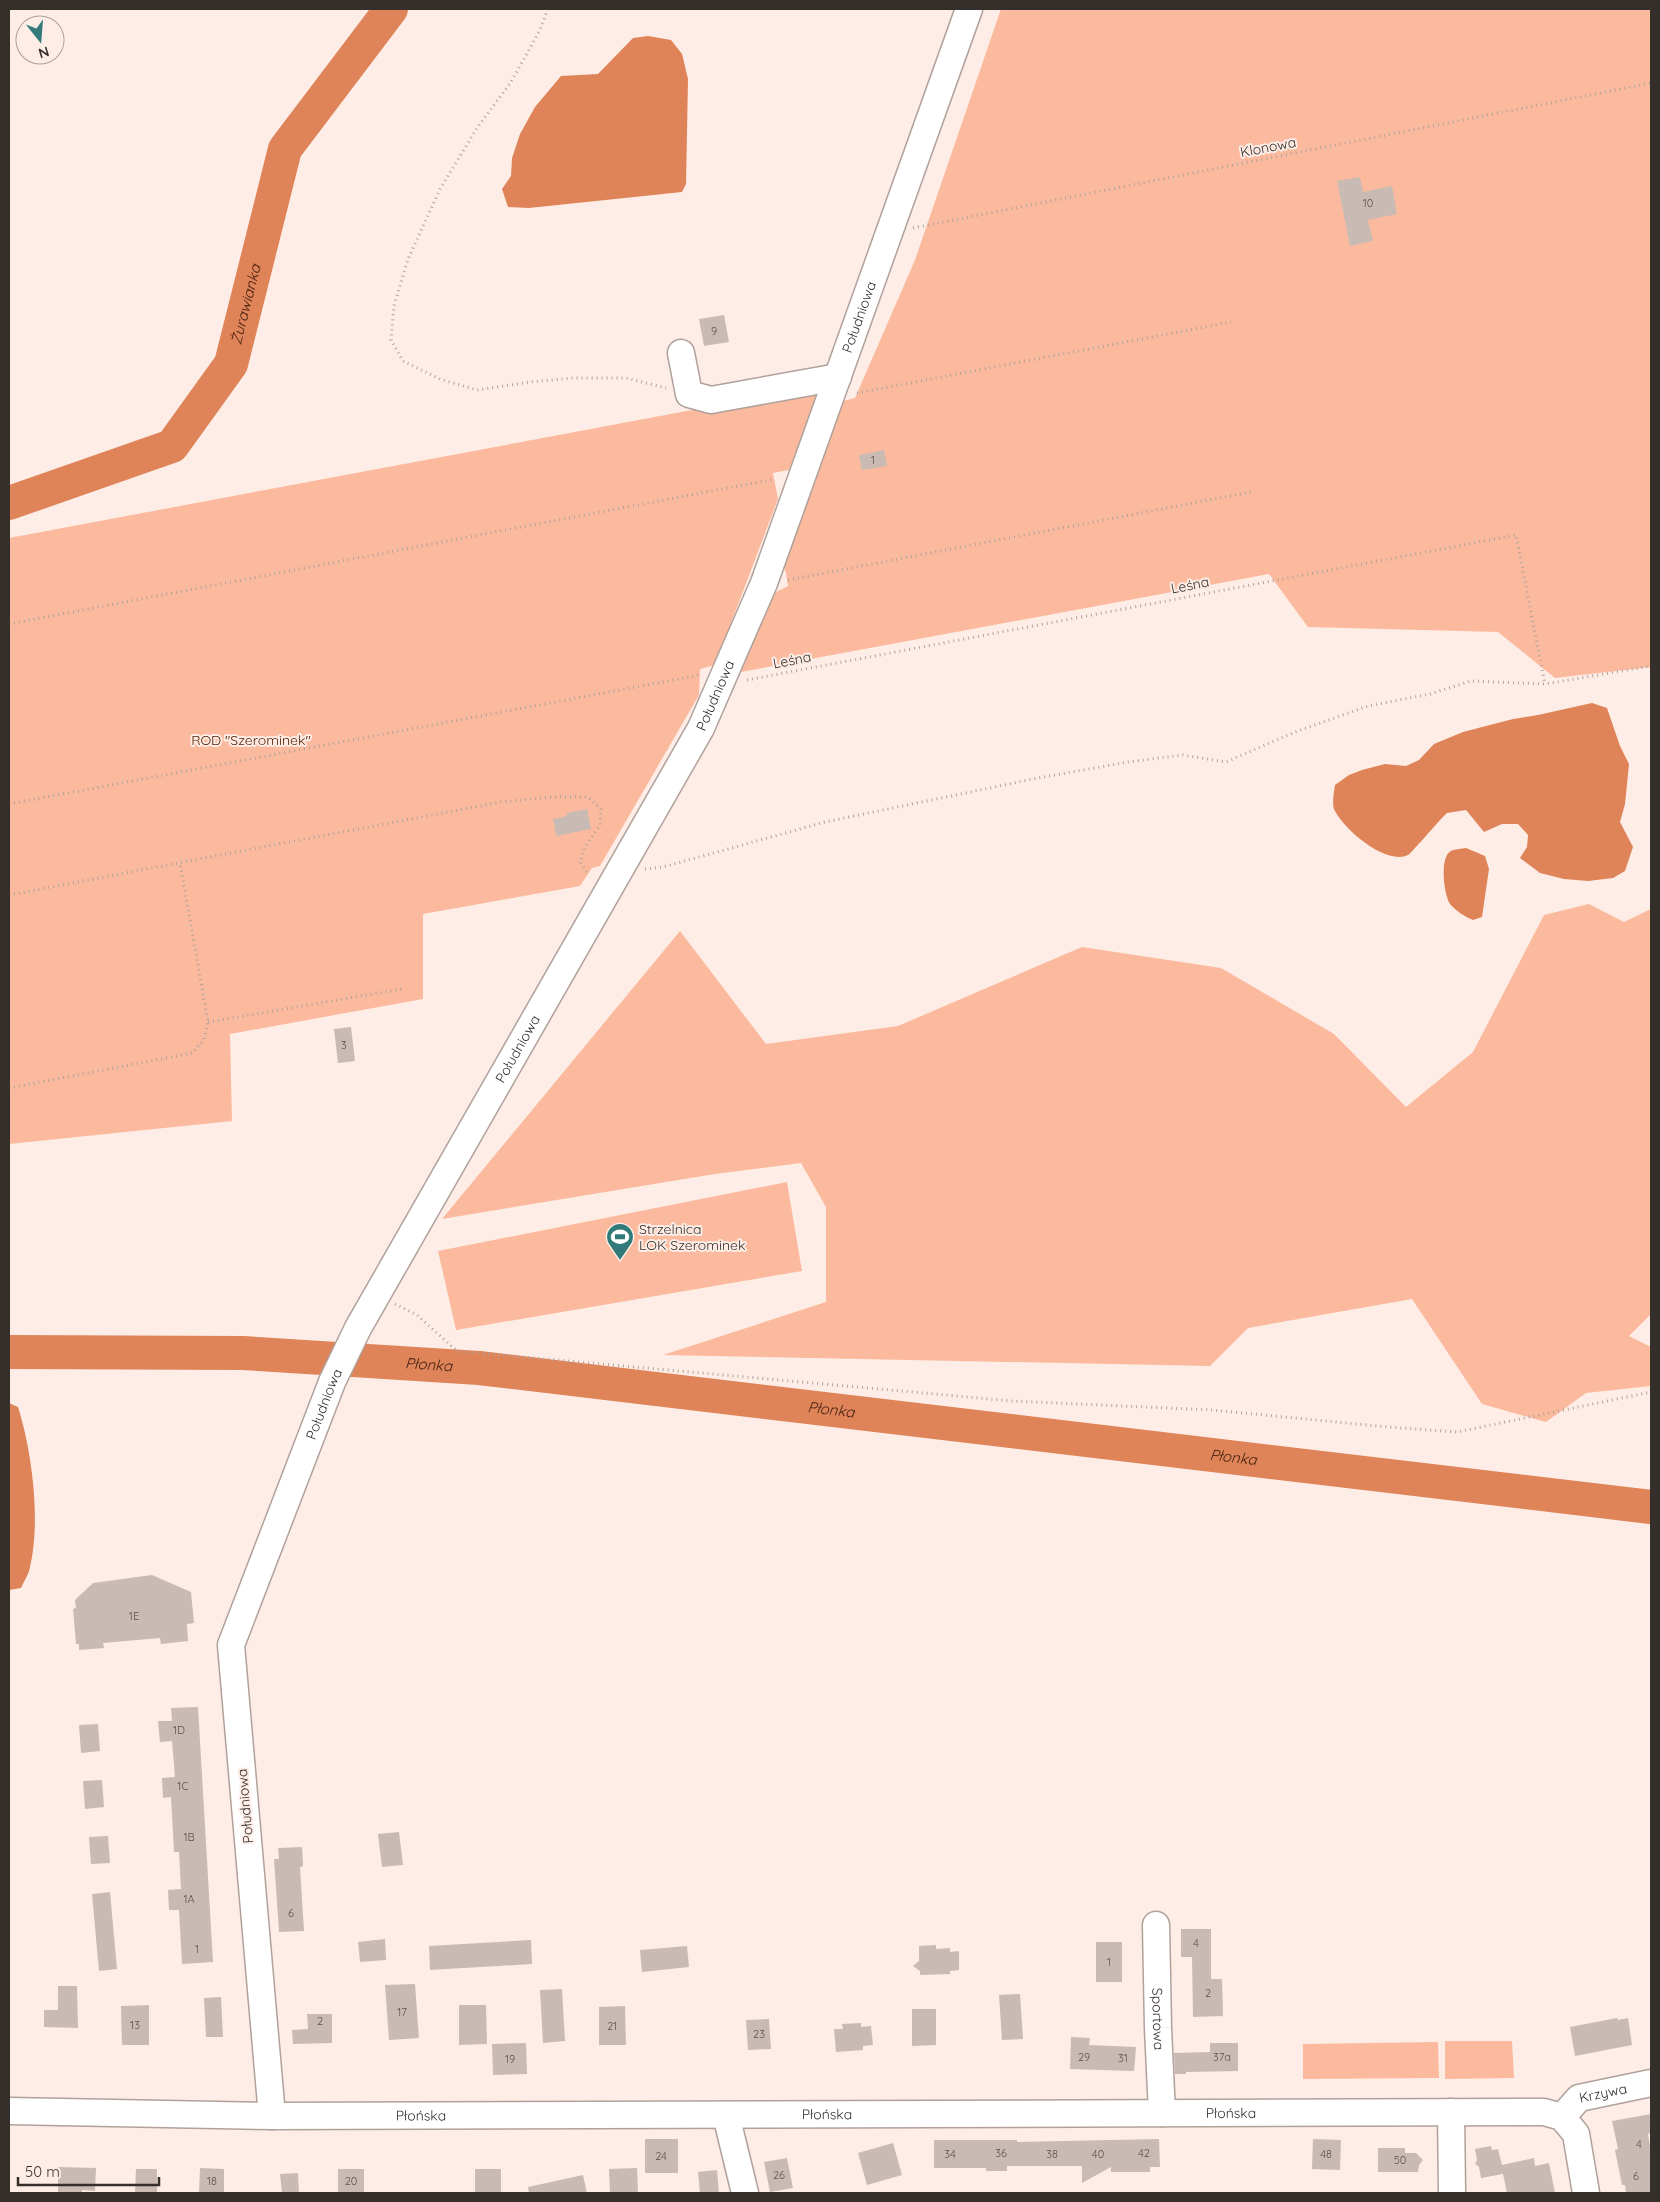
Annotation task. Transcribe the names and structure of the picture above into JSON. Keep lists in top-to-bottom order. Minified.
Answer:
{"streets":{"street":["Południowa","Sportowa","Krzywa","Płońska"],"path":["Klonowa","Leśna"]},"crossings":[["Klonowa","Południowa"],["Południowa","Leśna"],["Południowa","Płońska"],["Sportowa","Płońska"],["Krzywa","Płońska"]],"water":["Żurawianka","Płonka"],"parks":["ROD \"Szerominek\""],"places":{"sports":["Strzelnica LOK Szerominek"]},"house_numbers":["10","9","1","3","1E","1D","1C","1B","1A","6","4","1","1","2","17","2","13","21","23","29","37a","31","19","4","36","42","34","38","40","48","24","50","26","6","18","20"],"scale_bar":"50 m","north":"bottom"}
